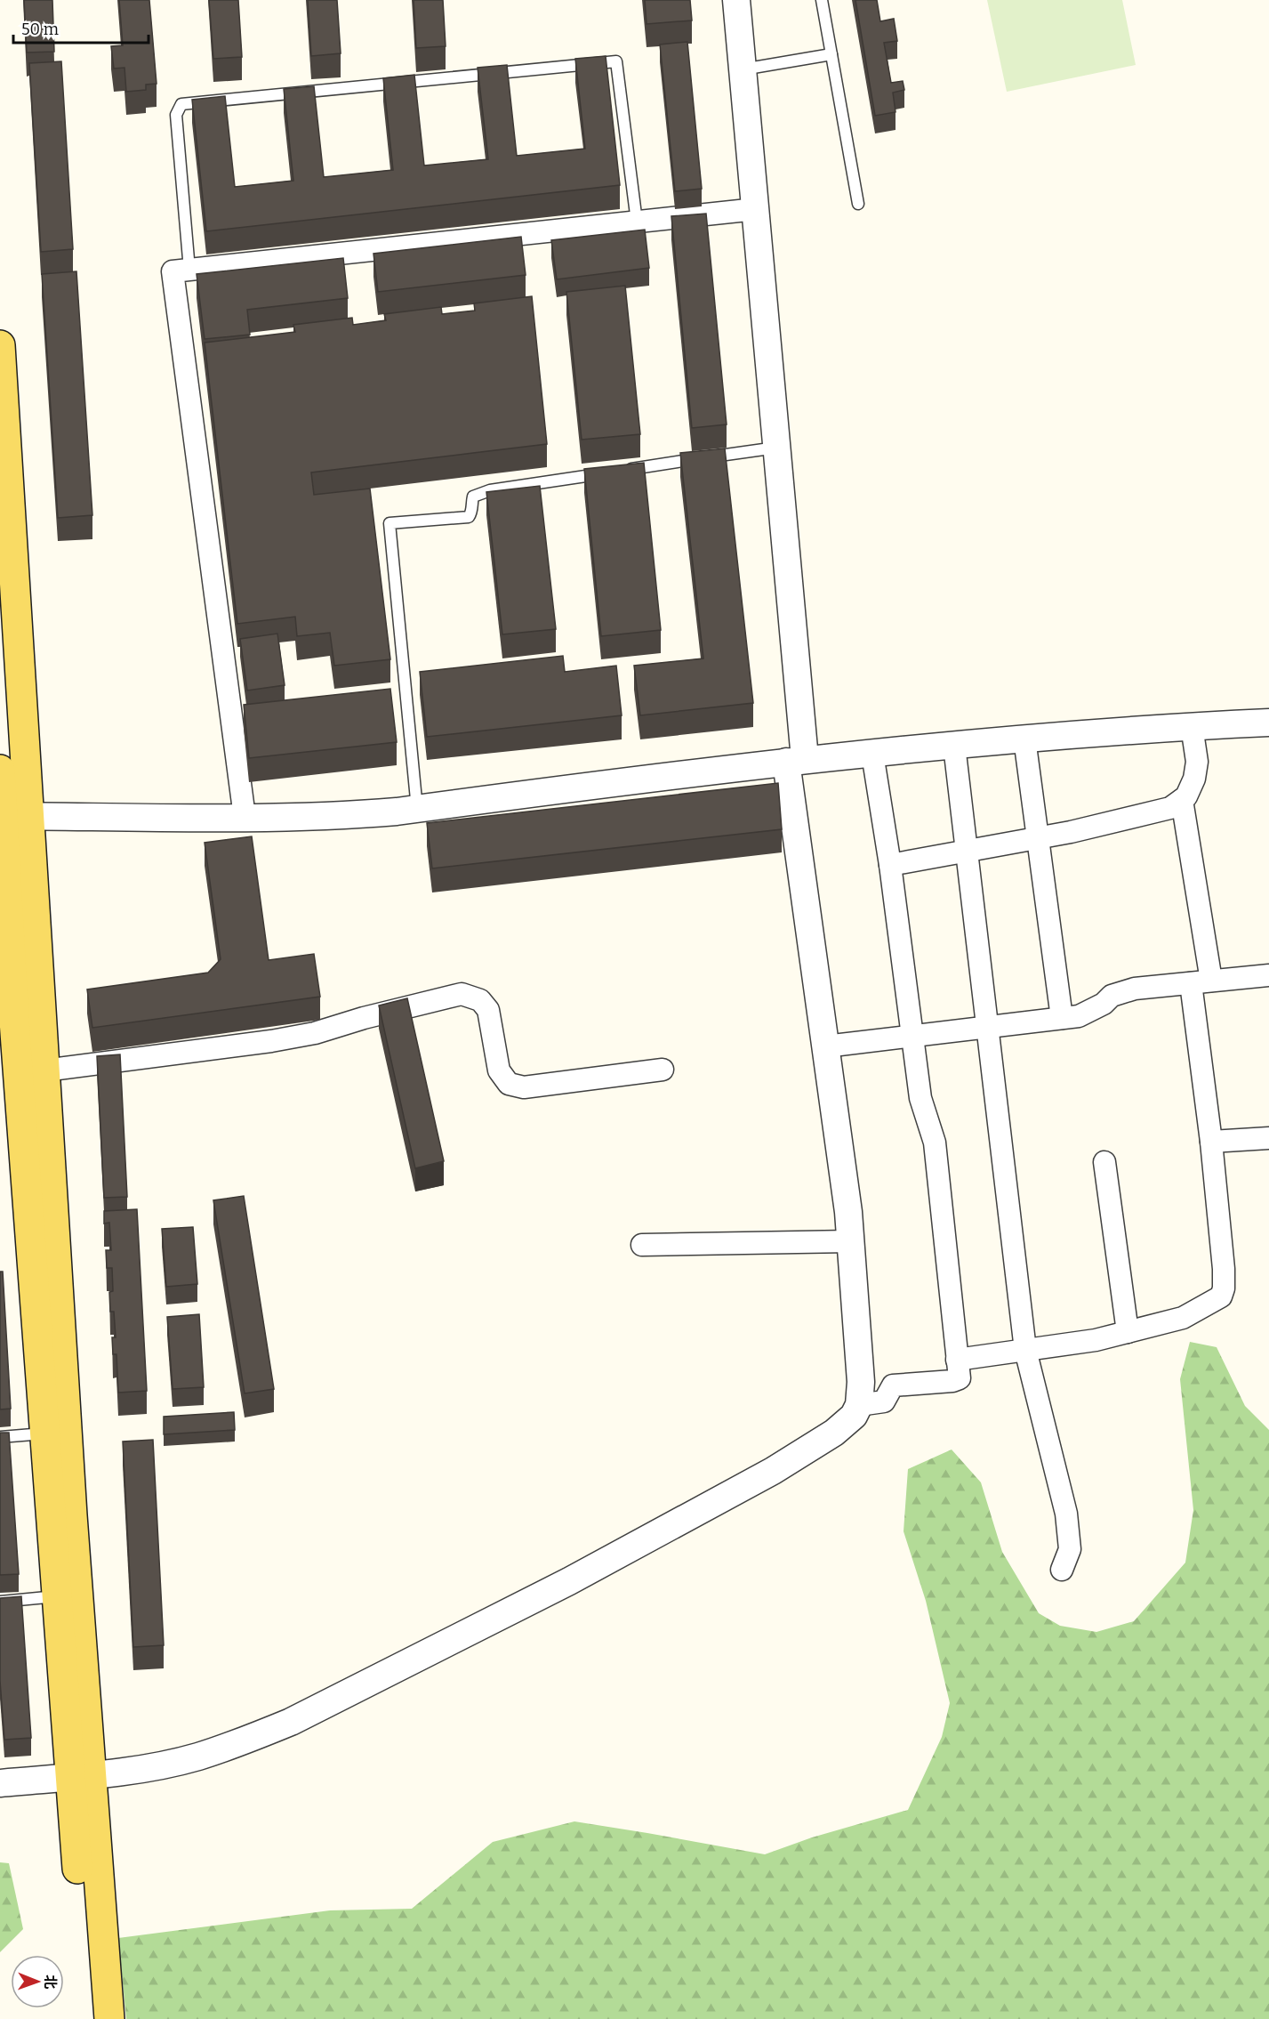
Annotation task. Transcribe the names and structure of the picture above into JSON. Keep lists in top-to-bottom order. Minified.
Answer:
{"scale_bar":"50 m","north":"right"}
